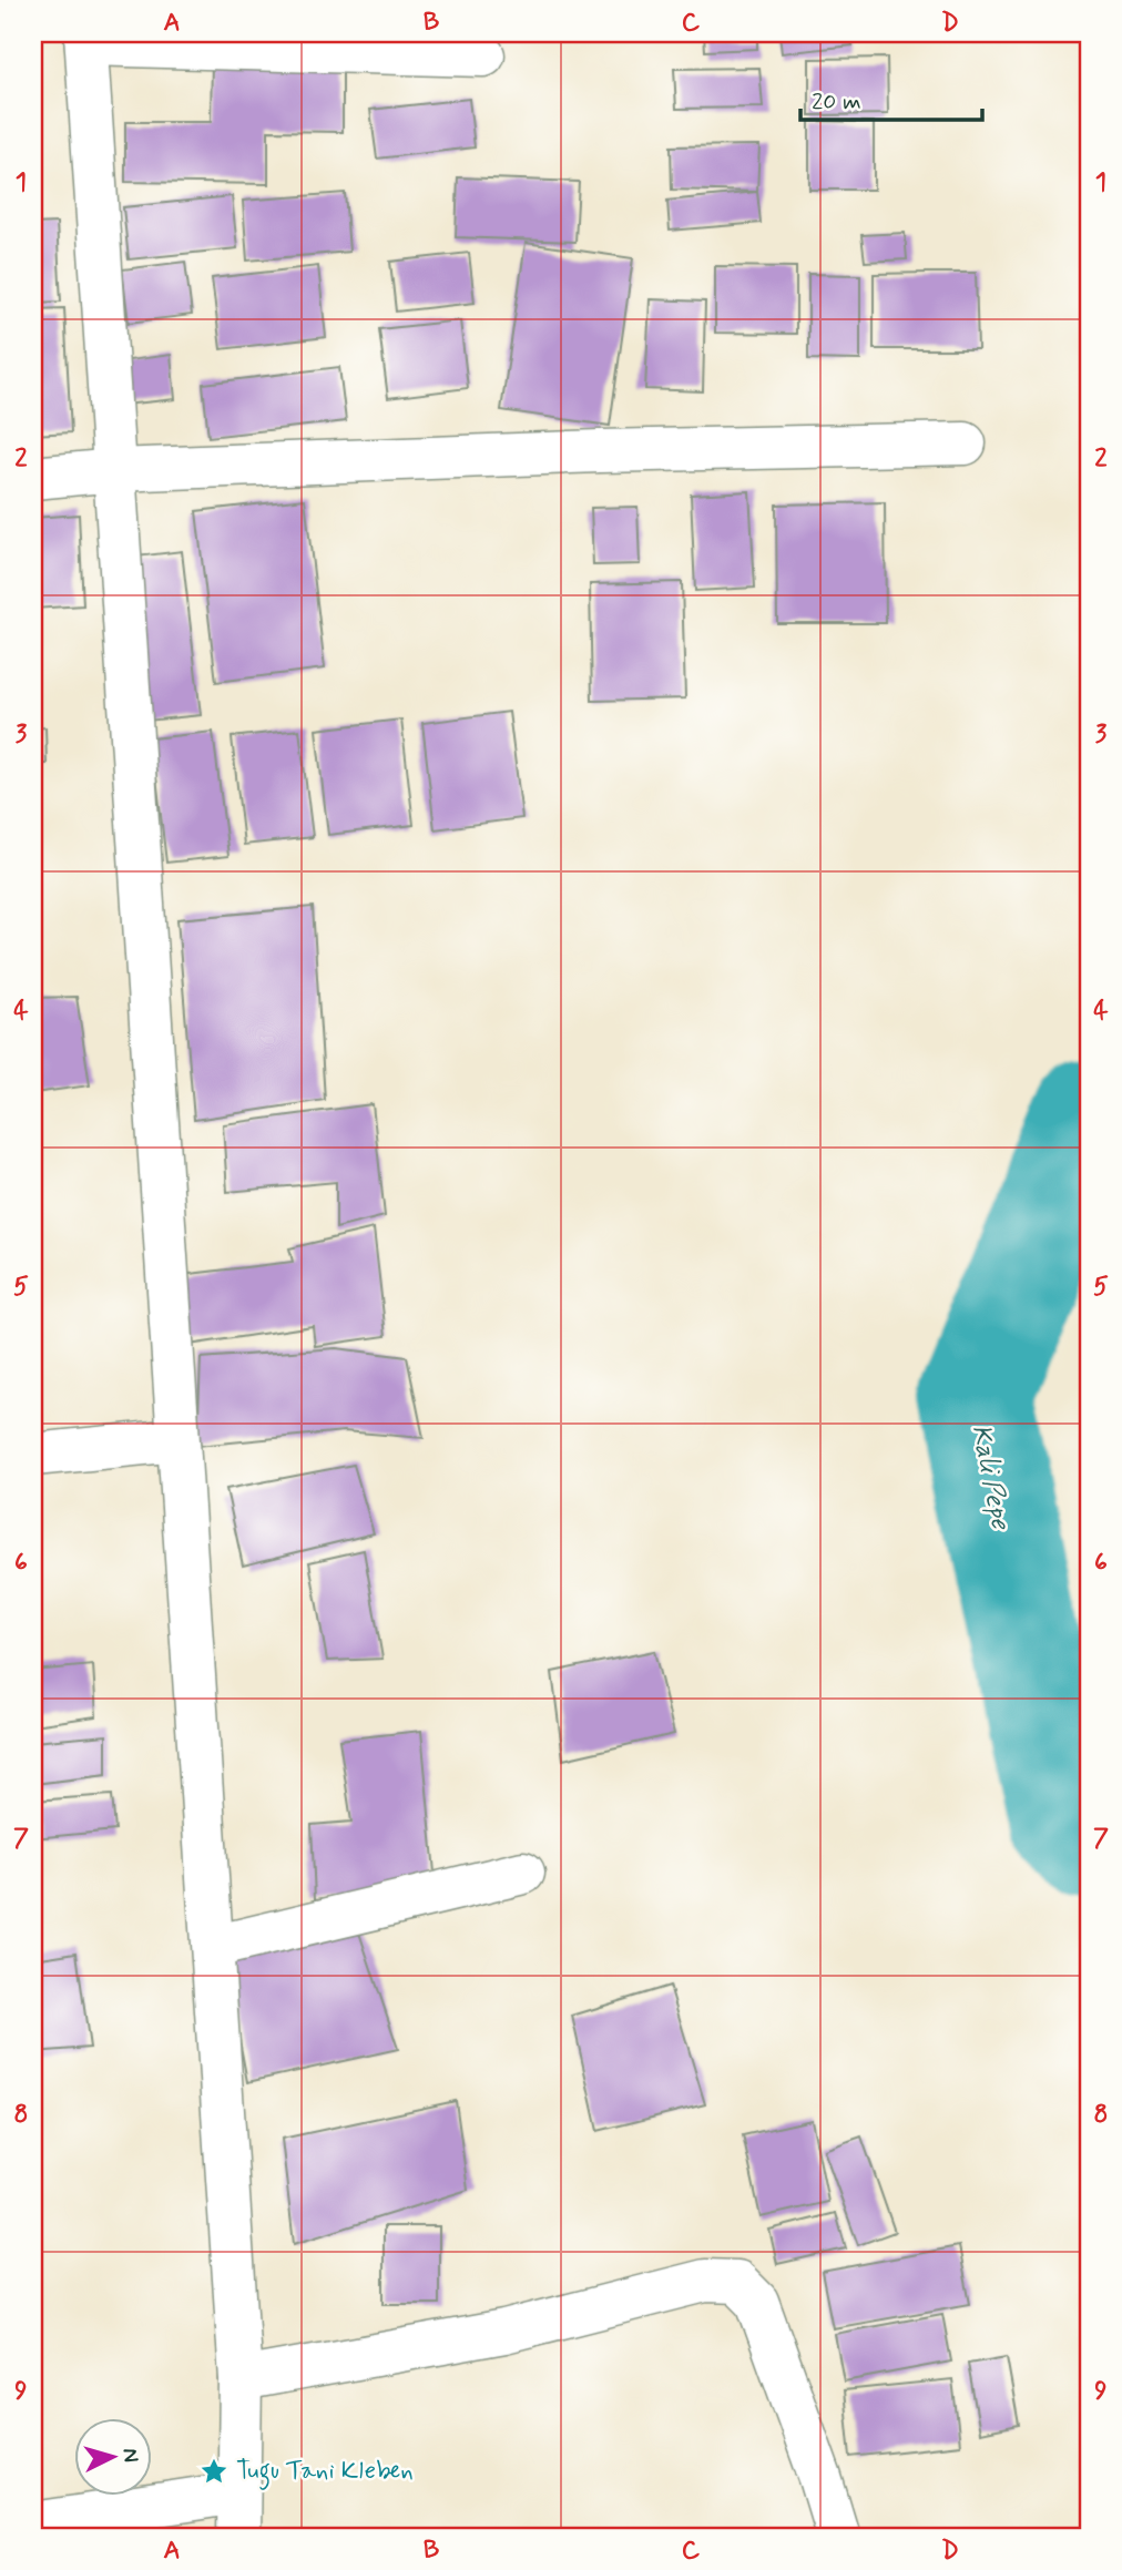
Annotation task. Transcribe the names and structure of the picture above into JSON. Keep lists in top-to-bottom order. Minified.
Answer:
{"water":["Kali Pepe"],"places":{"place":["Tugu Tani Kleben"]},"scale_bar":"20 m","north":"right","grid":{"columns":["A","B","C","D"],"rows":["1","2","3","4","5","6","7","8","9"]}}
